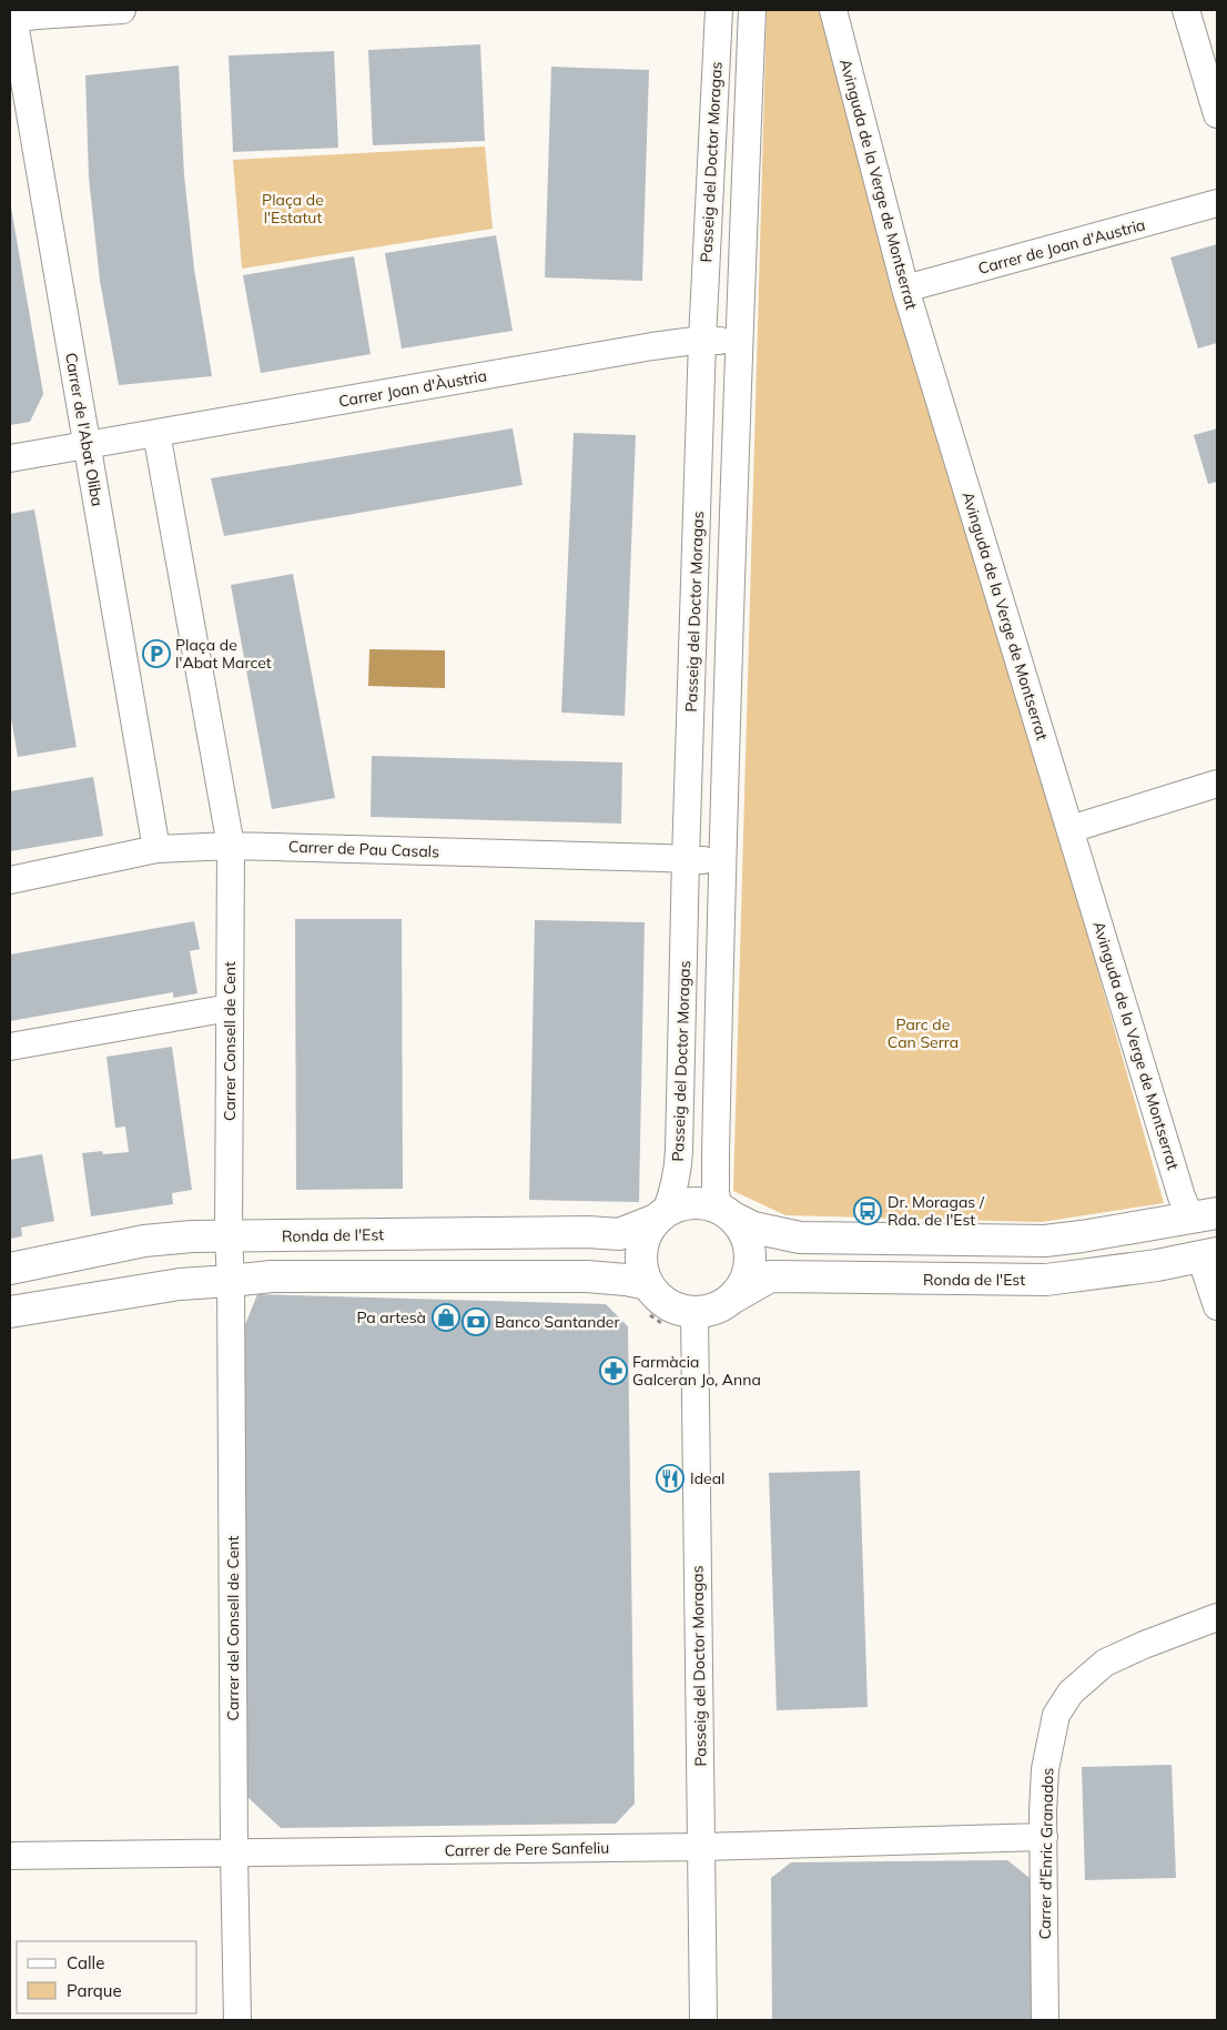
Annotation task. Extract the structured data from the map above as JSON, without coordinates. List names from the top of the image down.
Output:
{
  "streets": {
    "street": [
      "Passeig del Doctor Moragas",
      "Avinguda de la Verge de Montserrat",
      "Carrer de Joan d'Austria",
      "Carrer Joan d'Àustria",
      "Carrer de l'Abat Oliba",
      "Carrer de Pau Casals",
      "Carrer Consell de Cent",
      "Ronda de l'Est",
      "Carrer del Consell de Cent",
      "Carrer de Pere Sanfeliu",
      "Carrer d'Enric Granados"
    ]
  },
  "crossings": [
    ["Passeig del Doctor Moragas", "Carrer Joan d'Àustria"],
    ["Passeig del Doctor Moragas", "Carrer de Pau Casals"],
    ["Passeig del Doctor Moragas", "Ronda de l'Est"],
    ["Passeig del Doctor Moragas", "Carrer de Pere Sanfeliu"],
    ["Avinguda de la Verge de Montserrat", "Carrer de Joan d'Austria"],
    ["Carrer Joan d'Àustria", "Carrer de l'Abat Oliba"],
    ["Carrer de l'Abat Oliba", "Carrer de Pau Casals"],
    ["Carrer de Pau Casals", "Carrer Consell de Cent"],
    ["Carrer Consell de Cent", "Ronda de l'Est"],
    ["Carrer Consell de Cent", "Carrer del Consell de Cent"],
    ["Ronda de l'Est", "Carrer del Consell de Cent"],
    ["Carrer del Consell de Cent", "Carrer de Pere Sanfeliu"],
    ["Carrer de Pere Sanfeliu", "Carrer d'Enric Granados"]
  ],
  "parks": ["Plaça de l'Estatut", "Parc de Can Serra"],
  "places": {
    "parking": ["Plaça de l'Abat Marcet"],
    "bus stop": ["Dr. Moragas / Rda. de l'Est"],
    "shop": ["Pa artesà"],
    "bank": ["Banco Santander"],
    "pharmacy": ["Farmàcia Galceran Jo, Anna"],
    "restaurant": ["Ideal"]
  },
  "legend": ["Calle", "Parque"]
}
